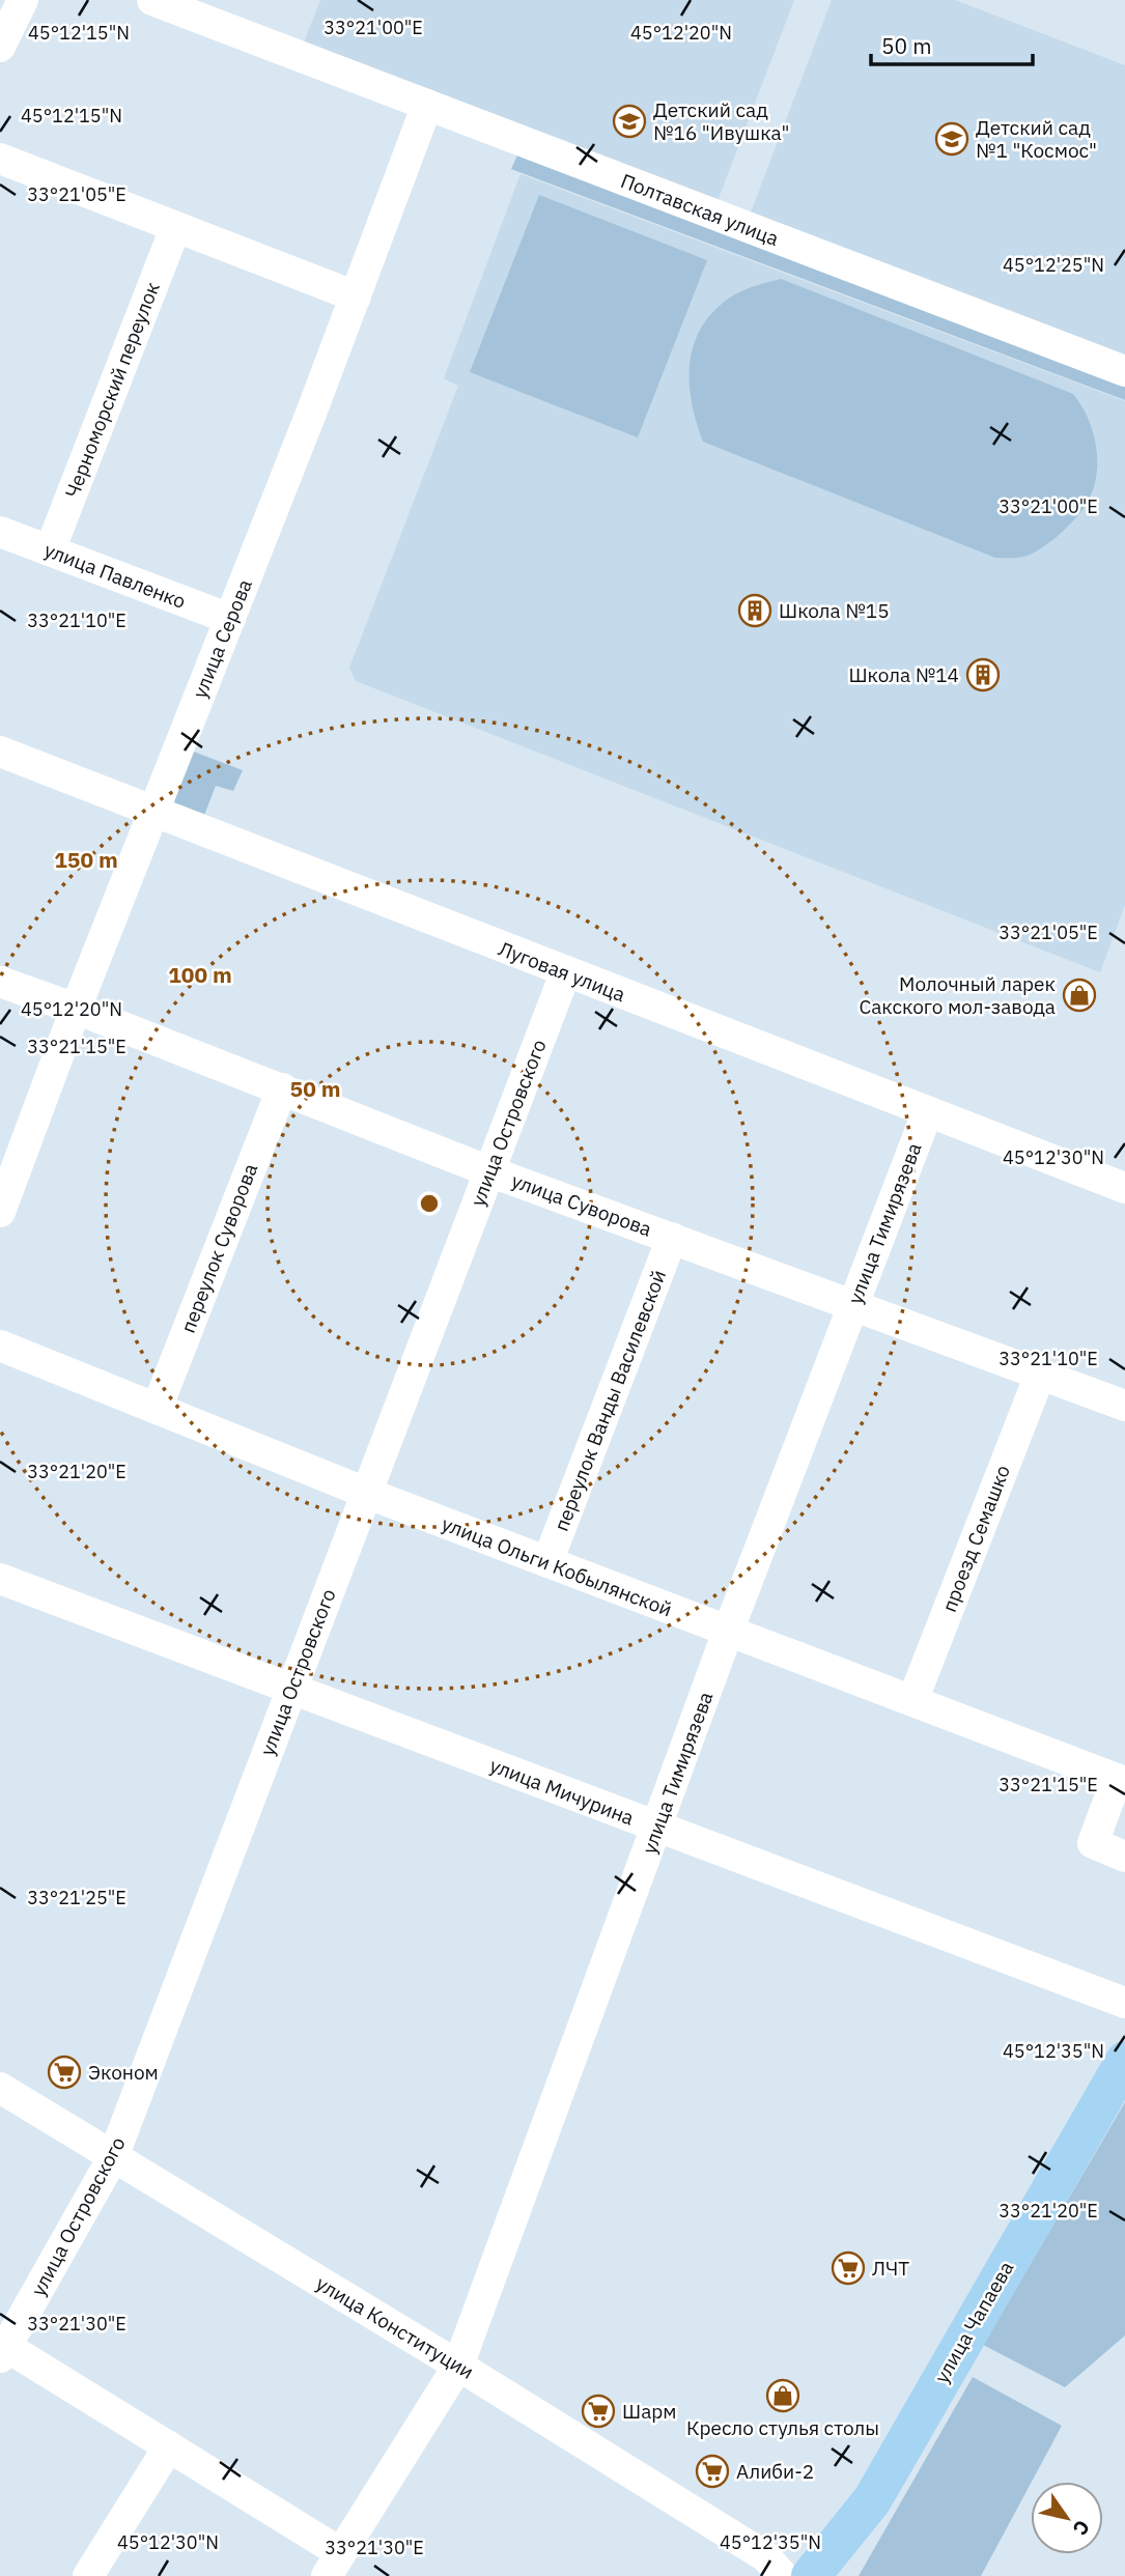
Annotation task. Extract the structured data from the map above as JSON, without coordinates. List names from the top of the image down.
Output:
{
  "streets": {
    "main road": ["улица Чапаева"],
    "street": [
      "Полтавская улица",
      "Черноморский переулок",
      "улица Павленко",
      "улица Серова",
      "Луговая улица",
      "улица Островского",
      "улица Суворова",
      "улица Тимирязева",
      "переулок Суворова",
      "переулок Ванды Василевской",
      "проезд Семашко",
      "улица Ольги Кобылянской",
      "улица Мичурина",
      "улица Конституции"
    ]
  },
  "crossings": [
    ["Полтавская улица", "улица Серова"],
    ["Черноморский переулок", "улица Павленко"],
    ["улица Павленко", "улица Серова"],
    ["улица Серова", "Луговая улица"],
    ["улица Серова", "улица Суворова"],
    ["Луговая улица", "улица Островского"],
    ["Луговая улица", "улица Тимирязева"],
    ["улица Островского", "улица Суворова"],
    ["улица Островского", "улица Ольги Кобылянской"],
    ["улица Островского", "улица Мичурина"],
    ["улица Островского", "улица Конституции"],
    ["улица Суворова", "улица Тимирязева"],
    ["улица Суворова", "переулок Суворова"],
    ["улица Суворова", "переулок Ванды Василевской"],
    ["улица Суворова", "проезд Семашко"],
    ["улица Тимирязева", "улица Ольги Кобылянской"],
    ["улица Тимирязева", "улица Мичурина"],
    ["улица Тимирязева", "улица Конституции"],
    ["переулок Суворова", "улица Ольги Кобылянской"],
    ["переулок Ванды Василевской", "улица Ольги Кобылянской"],
    ["проезд Семашко", "улица Ольги Кобылянской"]
  ],
  "places": {
    "school or university": ["Детский сад №16 \"Ивушка\"", "Детский сад №1 \"Космос\""],
    "building": ["Школа №15", "Школа №14"],
    "shop": ["Молочный ларек Сакского мол-завода", "Кресло стулья столы"],
    "supermarket": [
      "Эконом",
      "ЛЧТ",
      "Шарм",
      "Алиби-2"
    ]
  },
  "scale_bar": "50 m",
  "north": "bottom right",
  "coordinates": [
    "33°21'00\"E",
    "45°12'15\"N",
    "45°12'20\"N",
    "33°21'05\"E",
    "45°12'25\"N",
    "33°21'10\"E",
    "33°21'15\"E",
    "45°12'30\"N",
    "33°21'20\"E",
    "33°21'25\"E",
    "45°12'35\"N",
    "33°21'30\"E"
  ],
  "rings": ["150 m", "100 m", "50 m"]
}
